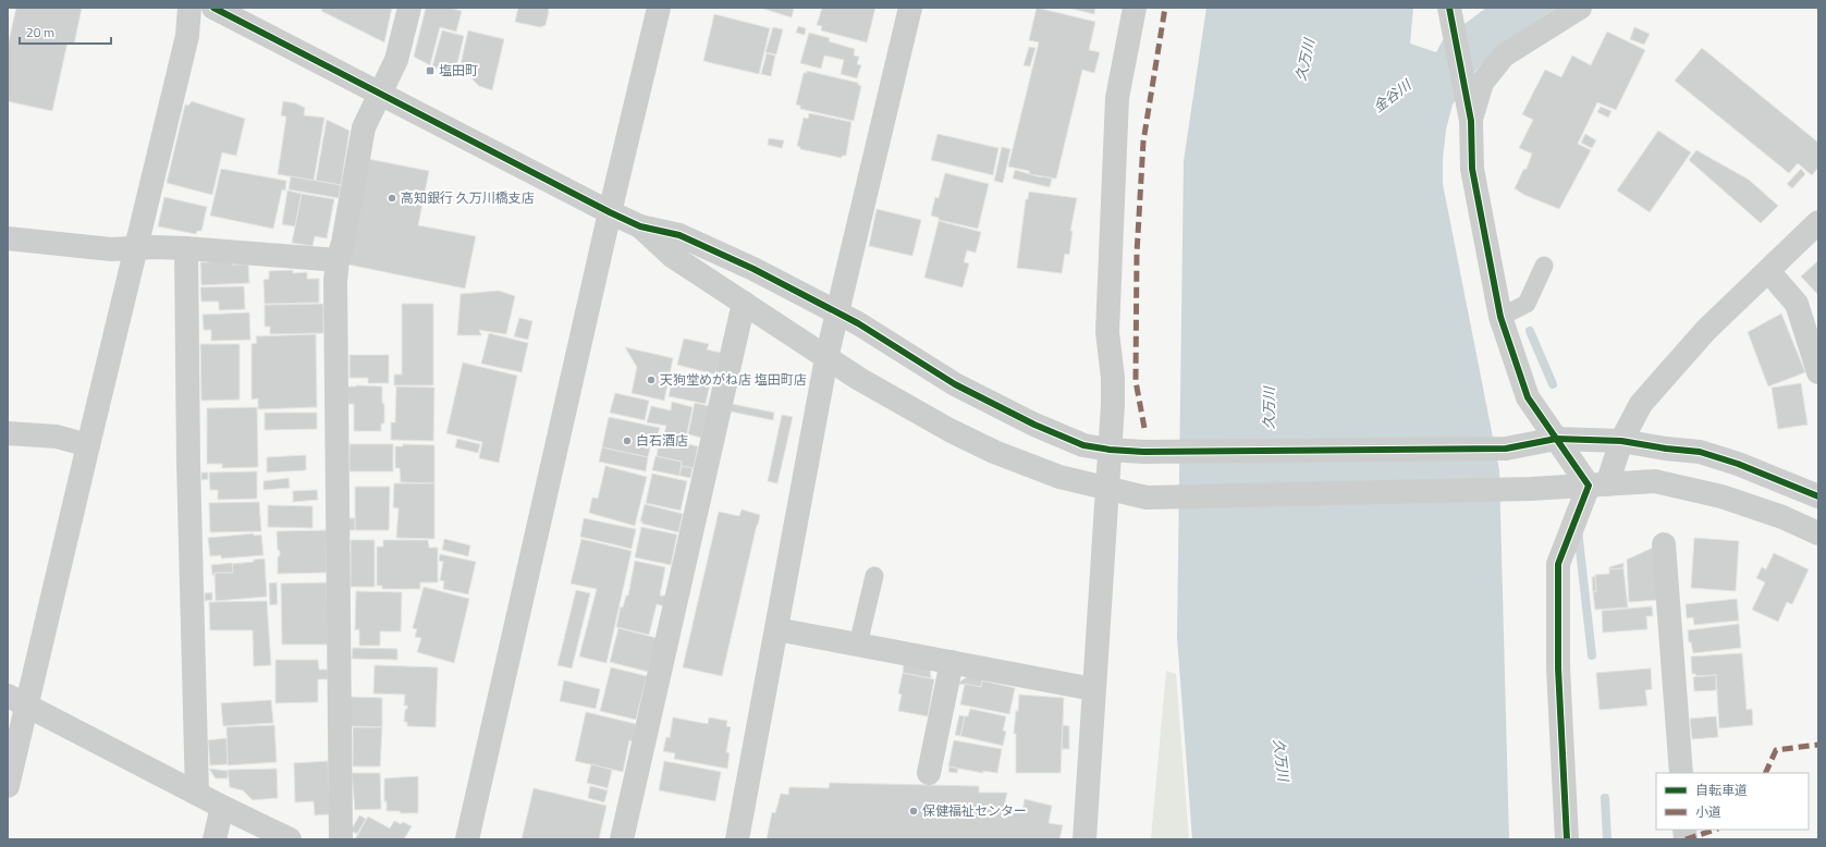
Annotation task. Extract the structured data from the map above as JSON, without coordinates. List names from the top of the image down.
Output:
{
  "water": ["久万川", "金谷川"],
  "places": {
    "transit": ["塩田町"],
    "other": [
      "高知銀行 久万川橋支店",
      "天狗堂めがね店 塩田町店",
      "白石酒店",
      "保健福祉センター"
    ]
  },
  "legend": ["自転車道", "小道"],
  "scale_bar": "20 m"
}
